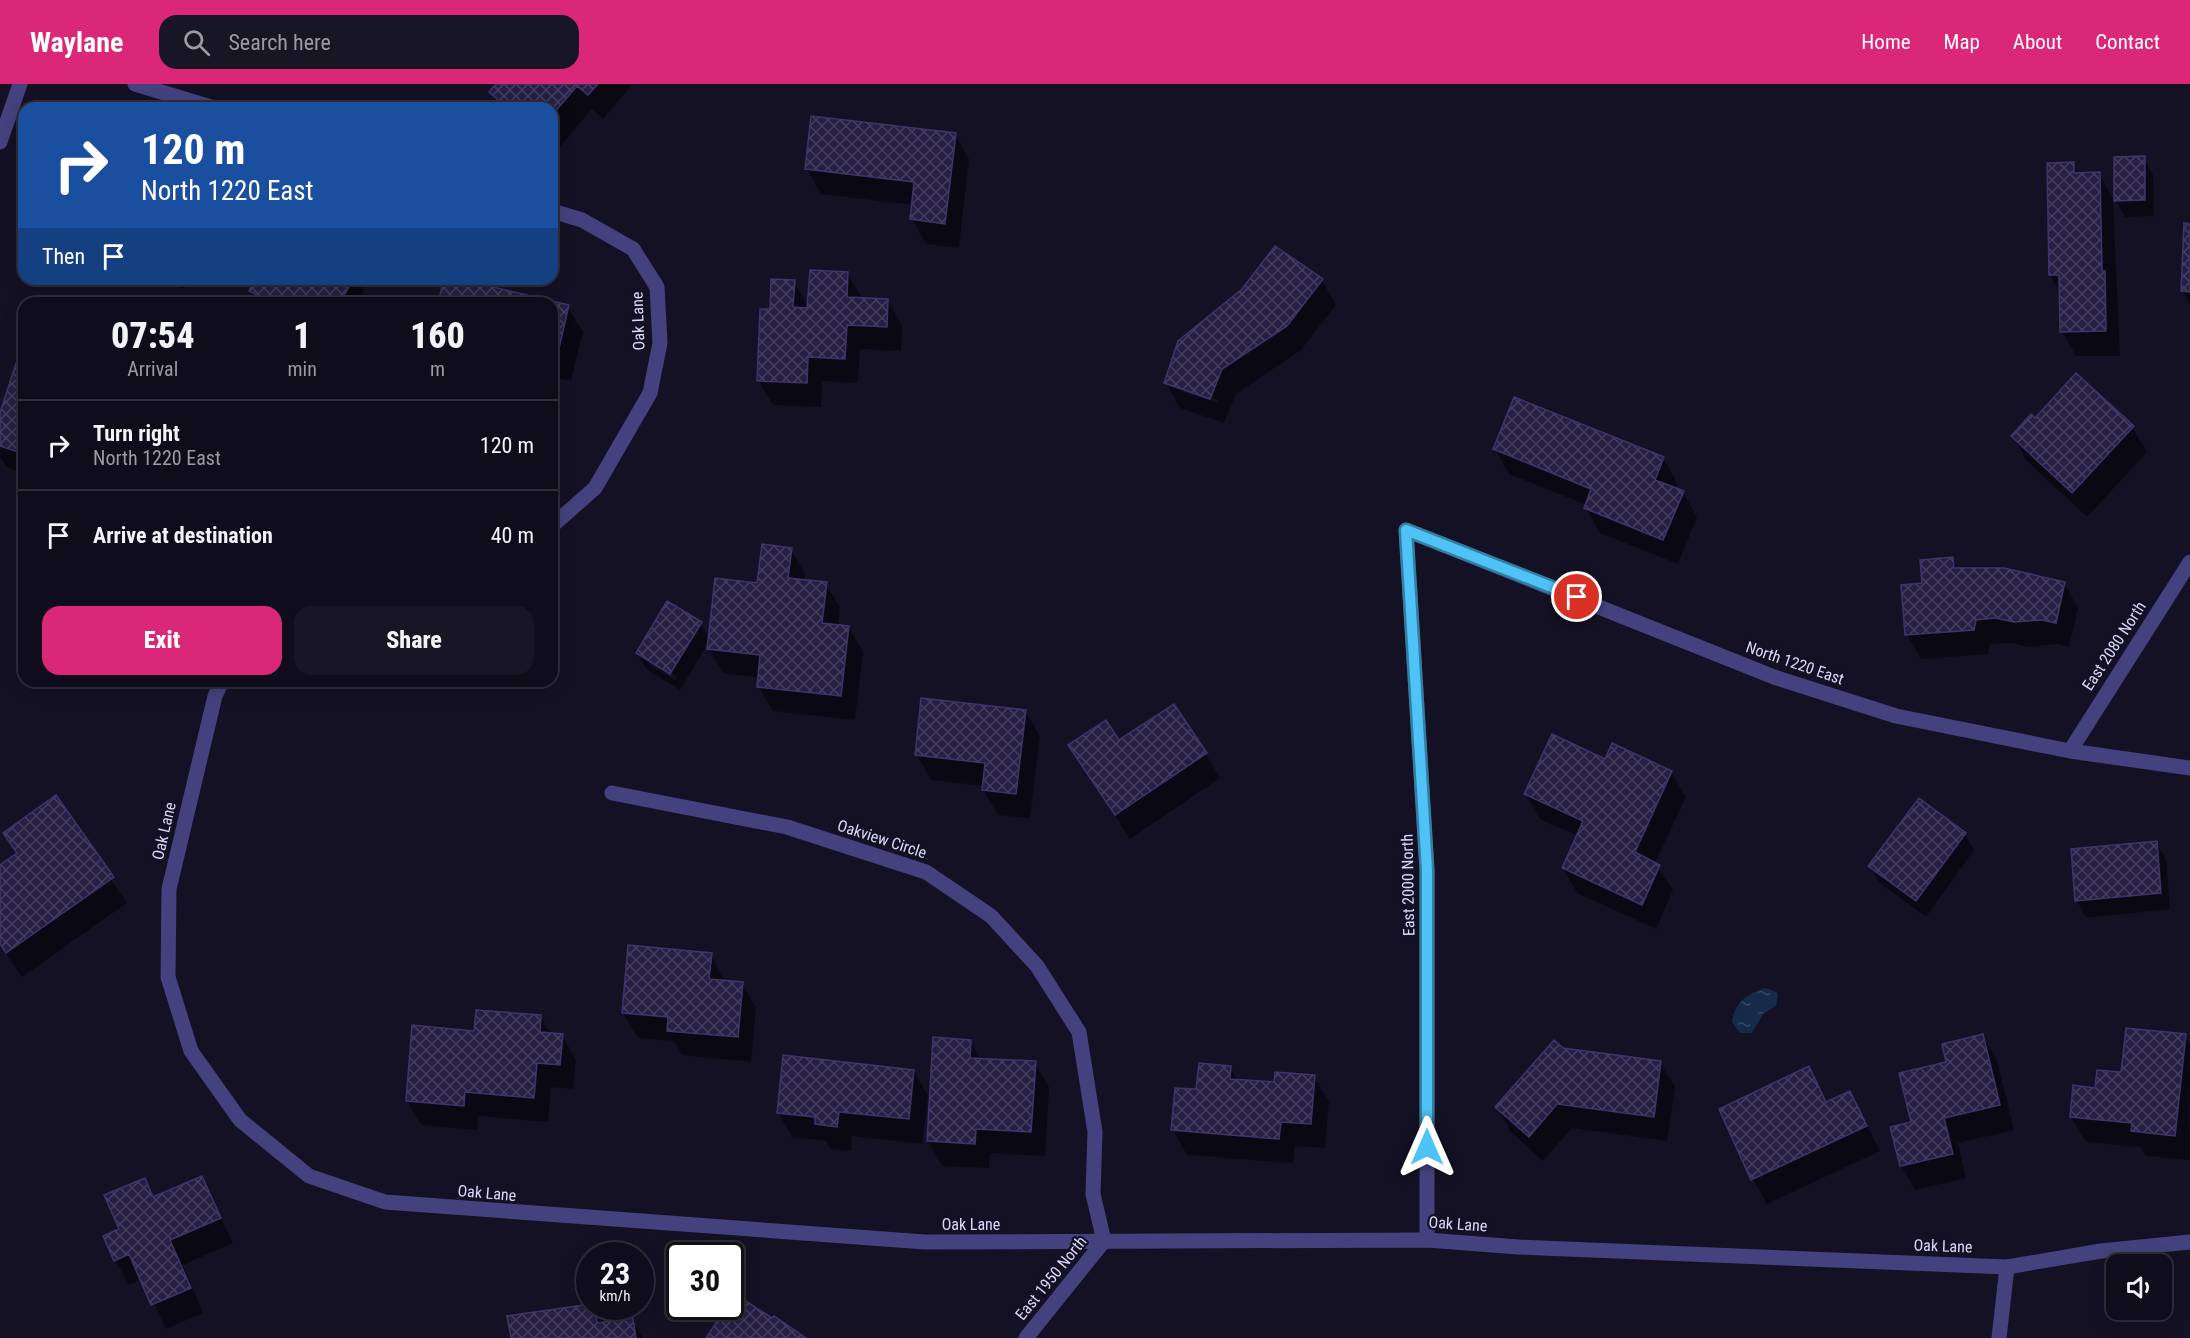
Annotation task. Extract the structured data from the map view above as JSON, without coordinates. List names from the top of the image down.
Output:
{
  "streets": {
    "street": [
      "Oak Lane",
      "East 2080 North",
      "North 1220 East",
      "Oakview Circle",
      "East 2000 North",
      "East 1950 North"
    ]
  },
  "crossings": [
    ["Oak Lane", "Oakview Circle"],
    ["Oak Lane", "East 2000 North"],
    ["Oak Lane", "East 1950 North"],
    ["East 2080 North", "North 1220 East"],
    ["North 1220 East", "East 2000 North"],
    ["Oakview Circle", "East 1950 North"]
  ],
  "page": {
    "header": "Waylane",
    "search": "Search here",
    "nav": [
      "Home",
      "Map",
      "About",
      "Contact"
    ],
    "turn": ["120 m", "North 1220 East"],
    "then": "Then",
    "eta": [
      "07:54",
      "Arrival",
      "1",
      "min",
      "160",
      "m"
    ],
    "list": [
      {
        "name": "Turn right",
        "note": "North 1220 East",
        "value": "120 m"
      },
      {
        "name": "Arrive at destination",
        "value": "40 m"
      }
    ],
    "buttons": ["Exit", "Share"],
    "speed": "23 km/h",
    "limit": "30"
  }
}
